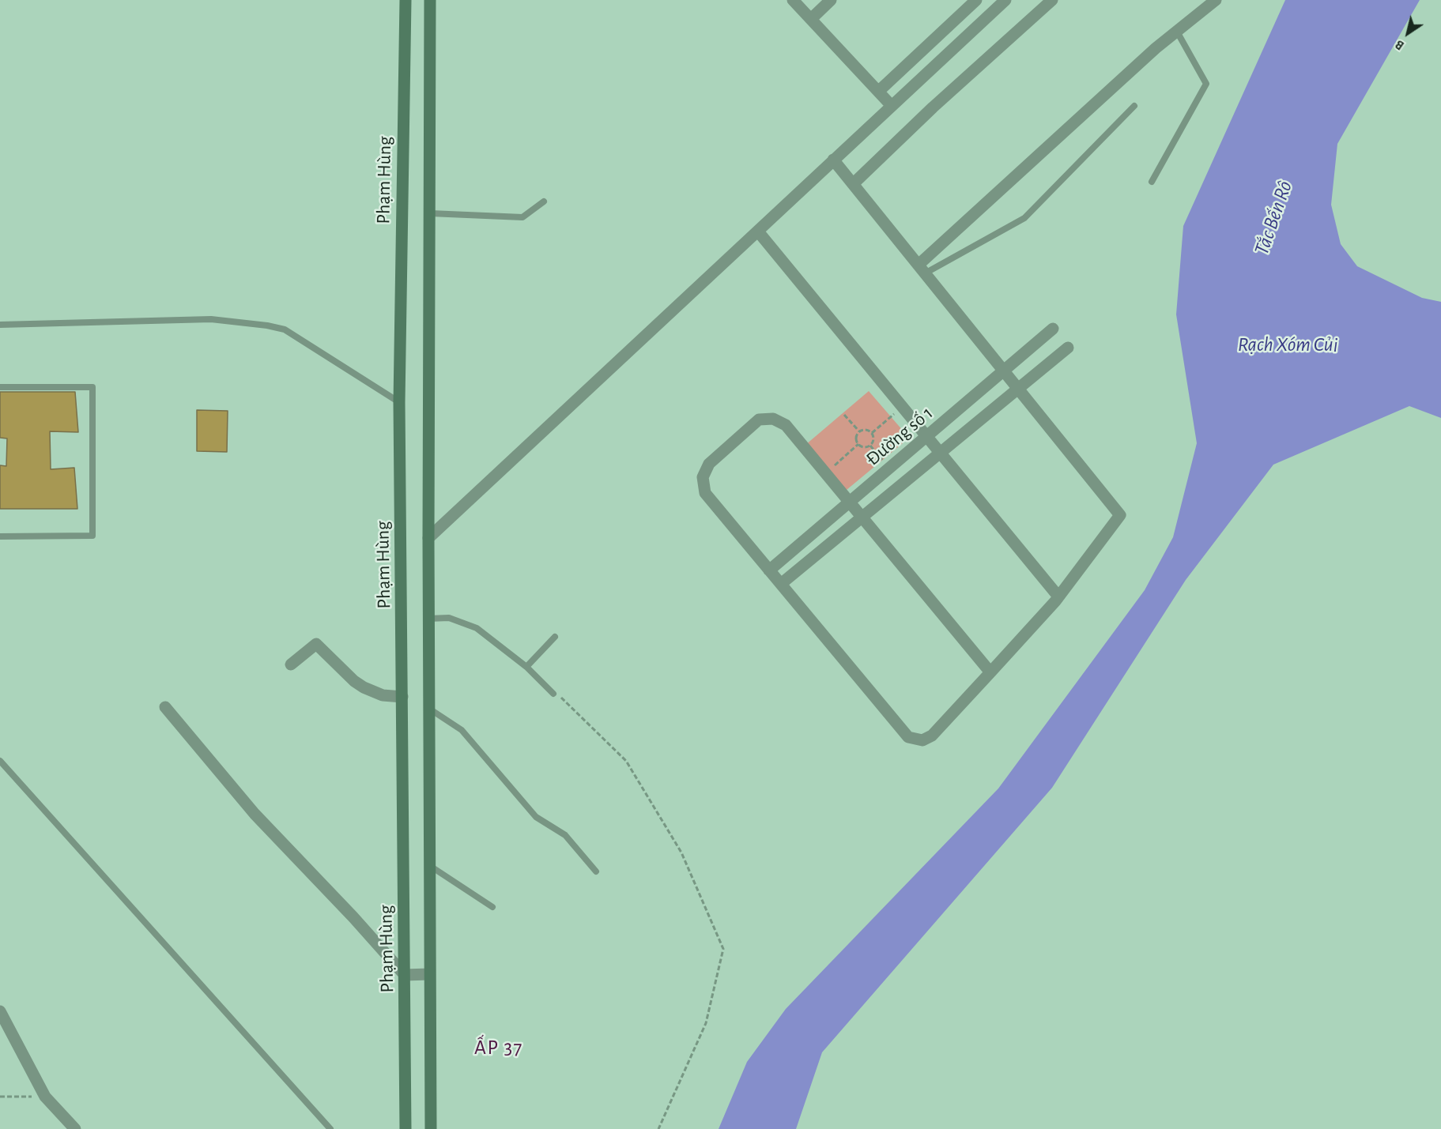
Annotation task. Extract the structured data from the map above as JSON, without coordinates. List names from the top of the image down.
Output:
{
  "streets": {
    "main road": ["Phạm Hùng"],
    "street": ["Đường số 1"]
  },
  "districts": ["ẤP 37"],
  "water": ["Tắc Bến Rô", "Rạch Xóm Củi"],
  "north": "bottom left"
}
